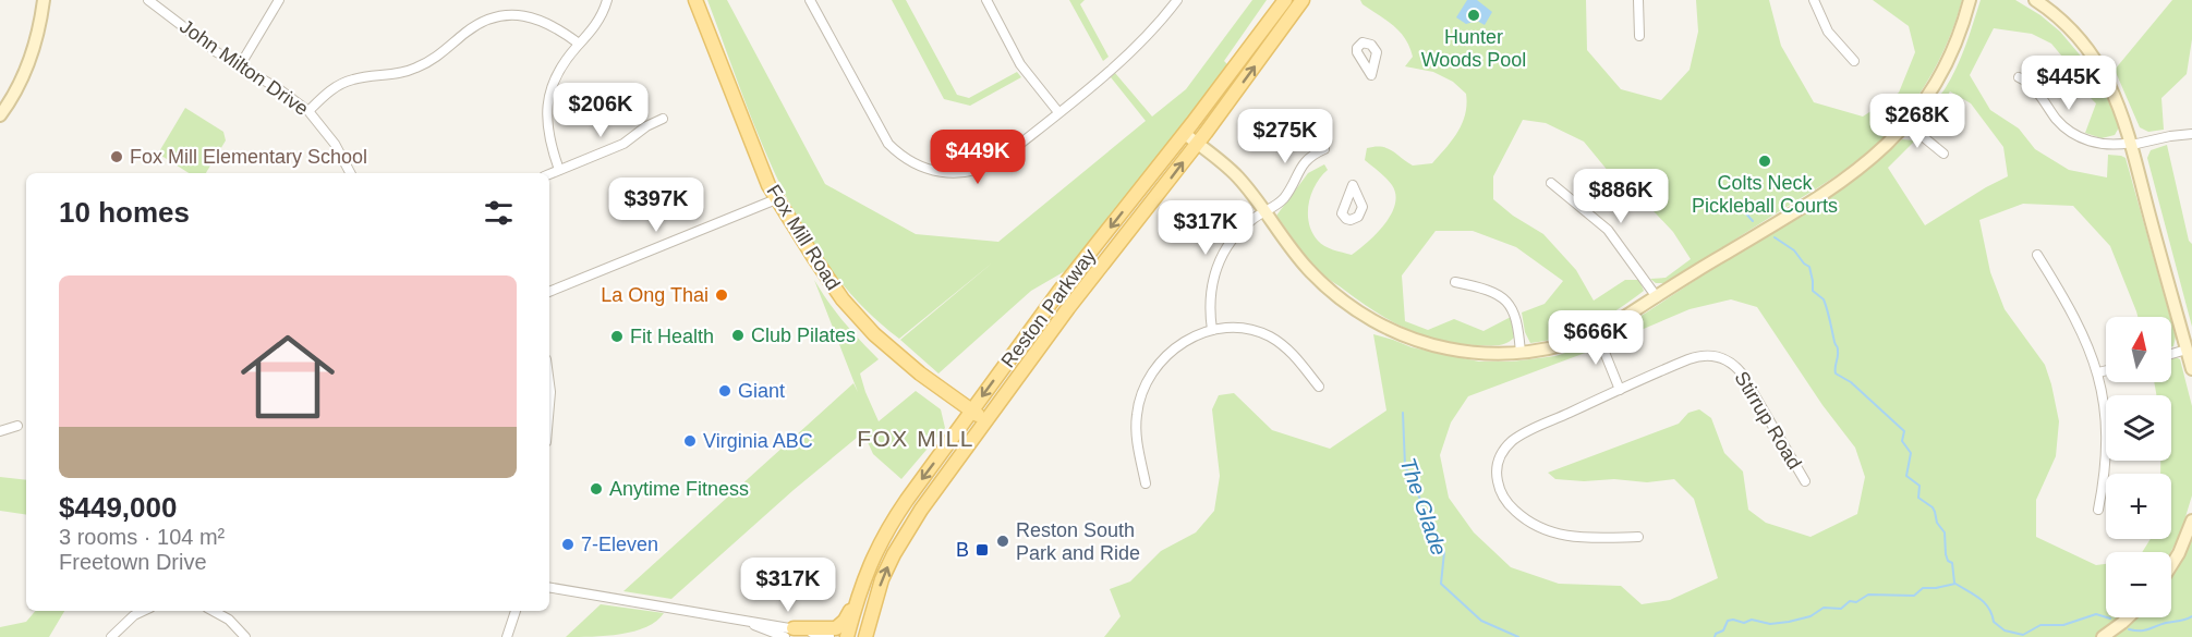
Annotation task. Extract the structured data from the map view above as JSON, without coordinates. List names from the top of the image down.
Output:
{
  "streets": {
    "main road": ["Fox Mill Road", "Reston Parkway"],
    "street": ["John Milton Drive", "Stirrup Road"]
  },
  "crossings": [
    ["Fox Mill Road", "Reston Parkway"]
  ],
  "districts": ["FOX MILL"],
  "water": ["The Glade"],
  "places": {
    "other": [
      "Hunter Woods Pool",
      "Fox Mill Elementary School",
      "Colts Neck Pickleball Courts",
      "La Ong Thai",
      "Club Pilates",
      "Fit Health",
      "Giant",
      "Virginia ABC",
      "Anytime Fitness",
      "Reston South Park and Ride",
      "7-Eleven"
    ],
    "transit": ["B"]
  },
  "north": "top",
  "page": {
    "price": [
      "$445K",
      "$206K",
      "$268K",
      "$275K",
      "$449K",
      "$886K",
      "$397K",
      "$317K",
      "$666K",
      "$317K"
    ],
    "heading": "10 homes",
    "list": [
      {
        "name": "$449,000",
        "note": "3 rooms · 104 m² · Freetown Drive"
      }
    ],
    "map_buttons": ["+", "−"]
  }
}
